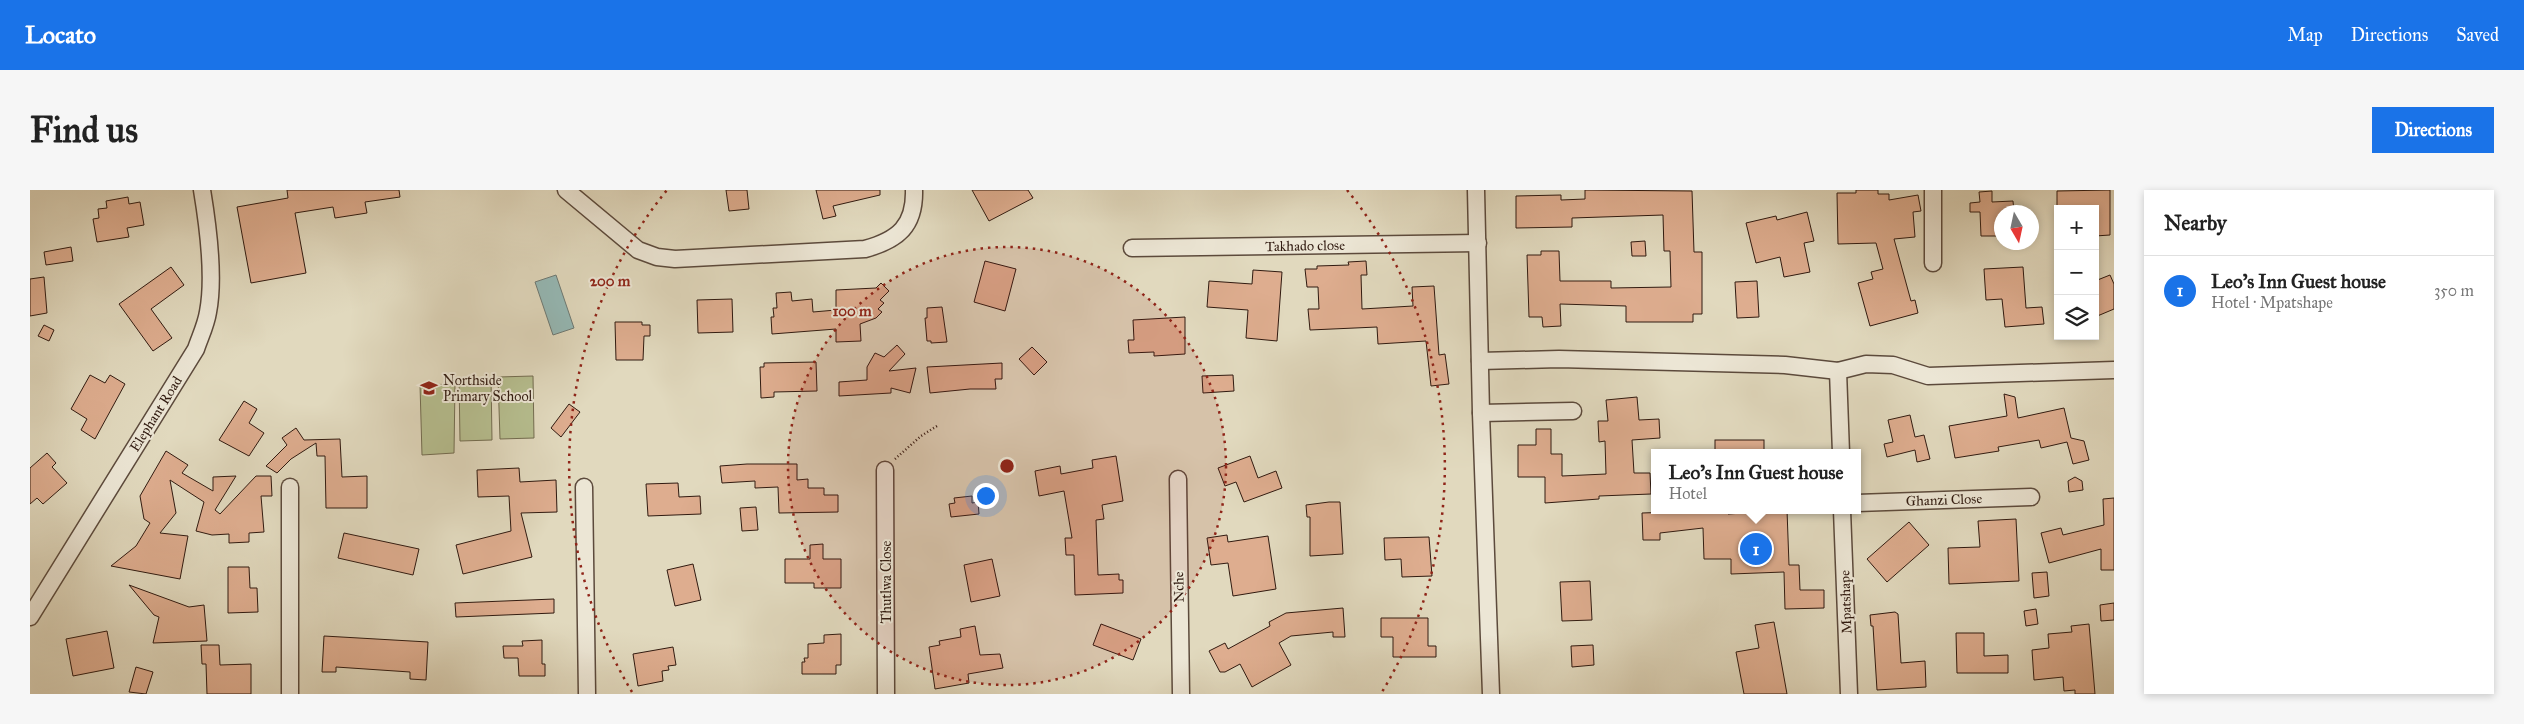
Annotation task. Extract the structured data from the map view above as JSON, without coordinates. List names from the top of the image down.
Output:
{
  "streets": {
    "street": [
      "Takhado close",
      "Elephant Road",
      "Ghanzi Close",
      "Thutlwa Close",
      "Nche",
      "Mpatshape"
    ]
  },
  "places": {
    "school or university": ["Northside Primary School"]
  },
  "north": "bottom",
  "page": {
    "header": "Locato",
    "nav": ["Map", "Directions", "Saved"],
    "buttons": "Directions",
    "title": "Find us",
    "heading": "Nearby",
    "map_buttons": ["+", "−"],
    "list": [
      {
        "mark": "1",
        "name": "Leo's Inn Guest house",
        "note": "Hotel · Mpatshape",
        "value": "350 m"
      }
    ],
    "popup": ["Leo's Inn Guest house", "Hotel"],
    "pins": "1"
  },
  "rings": ["200 m", "100 m"]
}
